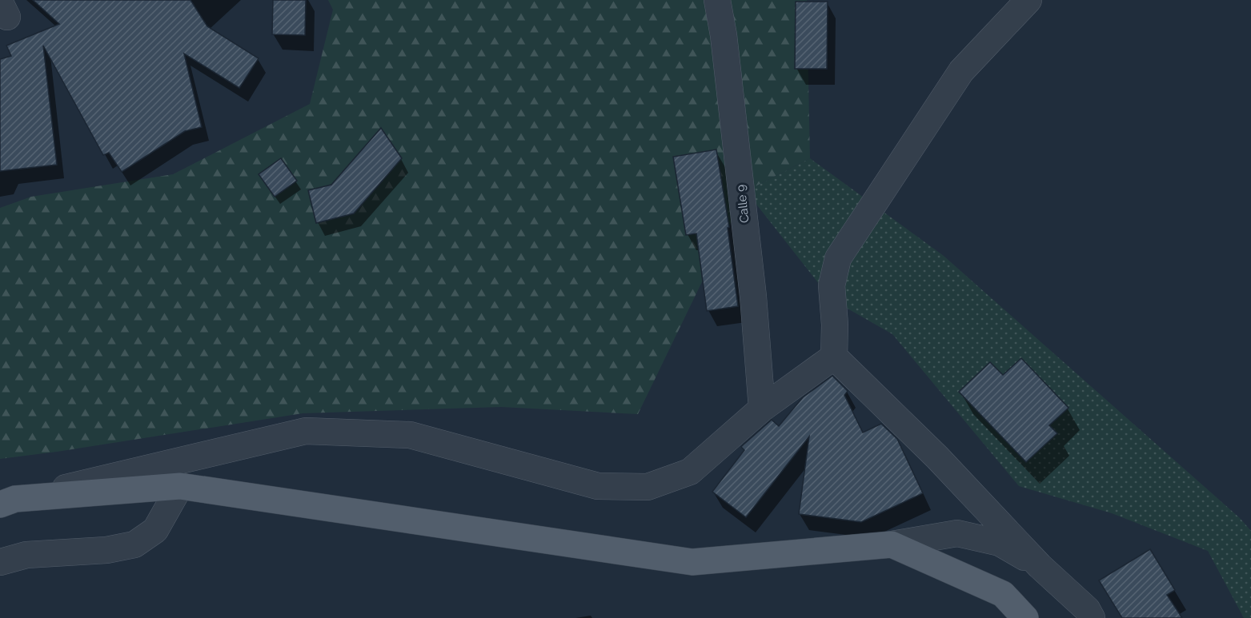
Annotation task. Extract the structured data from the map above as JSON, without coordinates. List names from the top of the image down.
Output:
{
  "streets": {
    "street": ["Calle 9"]
  }
}
